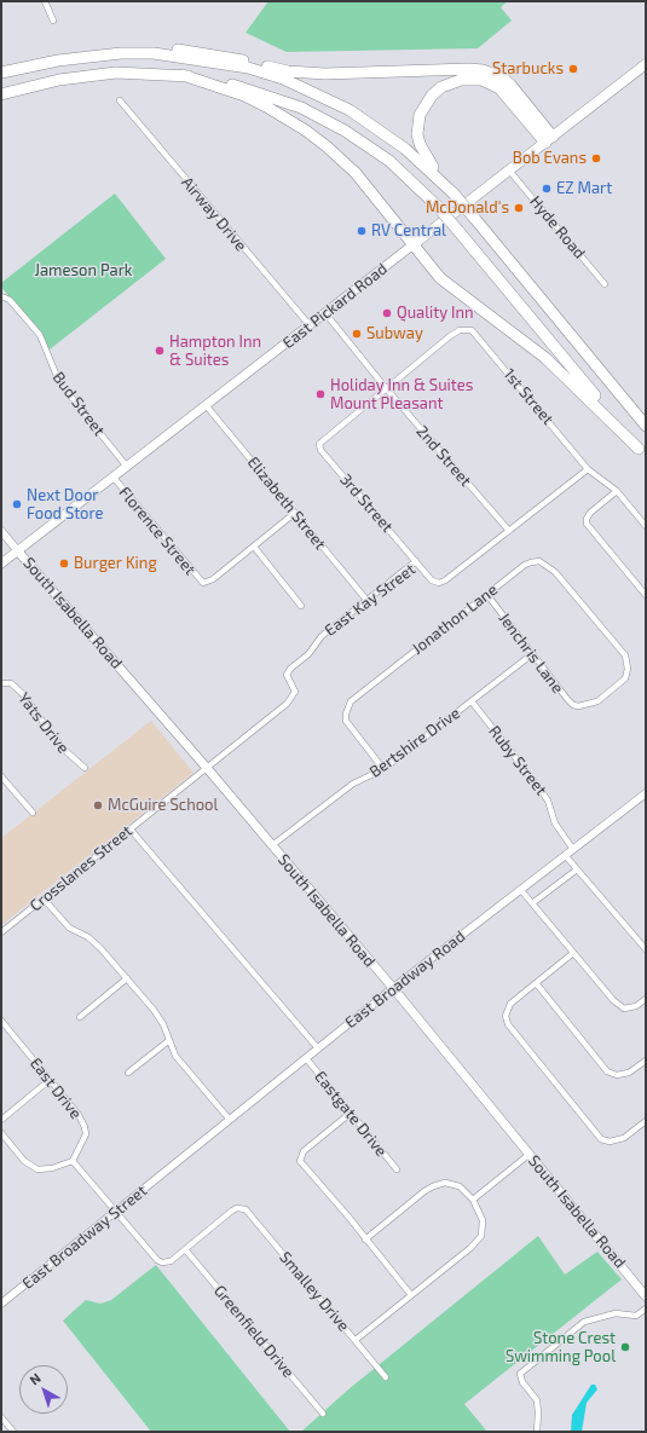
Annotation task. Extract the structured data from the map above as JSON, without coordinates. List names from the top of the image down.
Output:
{
  "streets": {
    "highway": ["East Pickard Road"],
    "main road": ["South Isabella Road"],
    "street": [
      "Airway Drive",
      "Hyde Road",
      "1st Street",
      "Bud Street",
      "2nd Street",
      "Elizabeth Street",
      "3rd Street",
      "Florence Street",
      "East Kay Street",
      "Jonathon Lane",
      "Jenchris Lane",
      "Yats Drive",
      "Bertshire Drive",
      "Ruby Street",
      "Crosslanes Street",
      "East Broadway Road",
      "East Drive",
      "Eastgate Drive",
      "East Broadway Street",
      "Smalley Drive",
      "Greenfield Drive"
    ]
  },
  "crossings": [
    ["Airway Drive", "East Pickard Road"],
    ["Hyde Road", "East Pickard Road"],
    ["East Pickard Road", "Bud Street"],
    ["East Pickard Road", "2nd Street"],
    ["East Pickard Road", "Elizabeth Street"],
    ["East Pickard Road", "Florence Street"],
    ["East Pickard Road", "South Isabella Road"],
    ["1st Street", "2nd Street"],
    ["1st Street", "3rd Street"],
    ["1st Street", "East Kay Street"],
    ["2nd Street", "3rd Street"],
    ["2nd Street", "East Kay Street"],
    ["Elizabeth Street", "East Kay Street"],
    ["3rd Street", "East Kay Street"],
    ["East Kay Street", "South Isabella Road"],
    ["East Kay Street", "Crosslanes Street"],
    ["South Isabella Road", "Bertshire Drive"],
    ["South Isabella Road", "Crosslanes Street"],
    ["South Isabella Road", "East Broadway Road"],
    ["Jonathon Lane", "Jenchris Lane"],
    ["Jonathon Lane", "Bertshire Drive"],
    ["Jenchris Lane", "Bertshire Drive"],
    ["Bertshire Drive", "Ruby Street"],
    ["Ruby Street", "East Broadway Road"],
    ["East Broadway Road", "Eastgate Drive"],
    ["East Broadway Road", "East Broadway Street"],
    ["Smalley Drive", "Greenfield Drive"]
  ],
  "parks": ["Jameson Park"],
  "places": [
    "Starbucks",
    "Bob Evans",
    "EZ Mart",
    "McDonald's",
    "RV Central",
    "Quality Inn",
    "Subway",
    "Hampton Inn & Suites",
    "Holiday Inn & Suites Mount Pleasant",
    "Next Door Food Store",
    "Burger King",
    "McGuire School",
    "Stone Crest Swimming Pool"
  ],
  "north": "top left"
}
